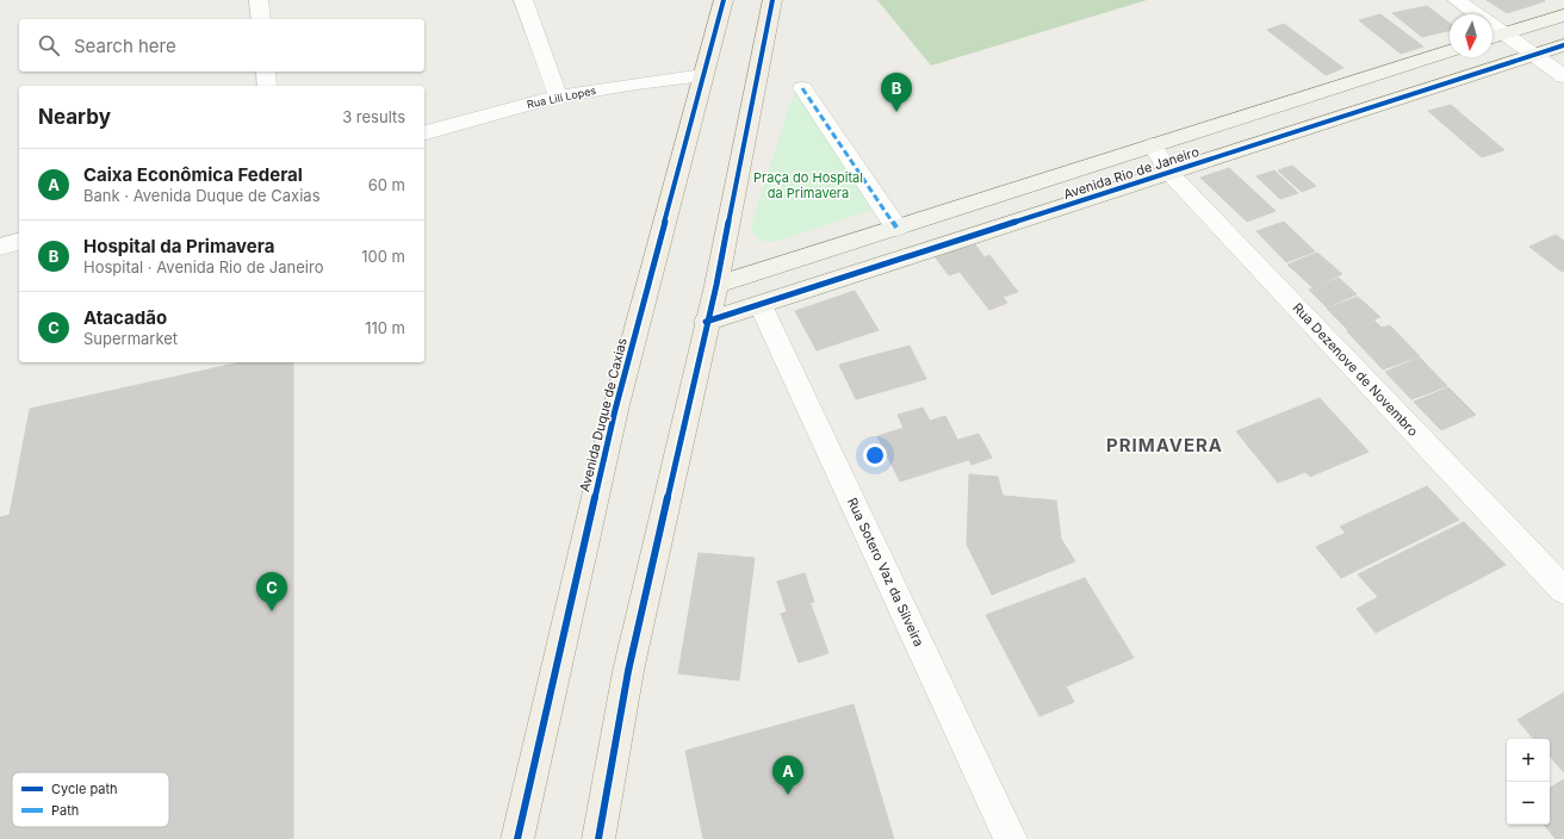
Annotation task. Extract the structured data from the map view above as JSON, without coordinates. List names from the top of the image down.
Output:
{
  "streets": {
    "main road": ["Avenida Duque de Caxias"],
    "street": [
      "Rua Lili Lopes",
      "Avenida Rio de Janeiro",
      "Rua Dezenove de Novembro",
      "Rua Sotero Vaz da Silveira"
    ]
  },
  "crossings": [
    ["Rua Lili Lopes", "Avenida Duque de Caxias"],
    ["Avenida Rio de Janeiro", "Rua Dezenove de Novembro"],
    ["Avenida Rio de Janeiro", "Rua Sotero Vaz da Silveira"]
  ],
  "districts": ["PRIMAVERA"],
  "parks": ["Praça do Hospital da Primavera"],
  "legend": ["Cycle path", "Path"],
  "north": "bottom",
  "page": {
    "search": "Search here",
    "pins": ["B", "C", "A"],
    "heading": ["Nearby", "3 results"],
    "list": [
      {
        "mark": "A",
        "name": "Caixa Econômica Federal",
        "note": "Bank · Avenida Duque de Caxias",
        "value": "60 m"
      },
      {
        "mark": "B",
        "name": "Hospital da Primavera",
        "note": "Hospital · Avenida Rio de Janeiro",
        "value": "100 m"
      },
      {
        "mark": "C",
        "name": "Atacadão",
        "note": "Supermarket",
        "value": "110 m"
      }
    ],
    "map_buttons": ["+", "−"]
  }
}
